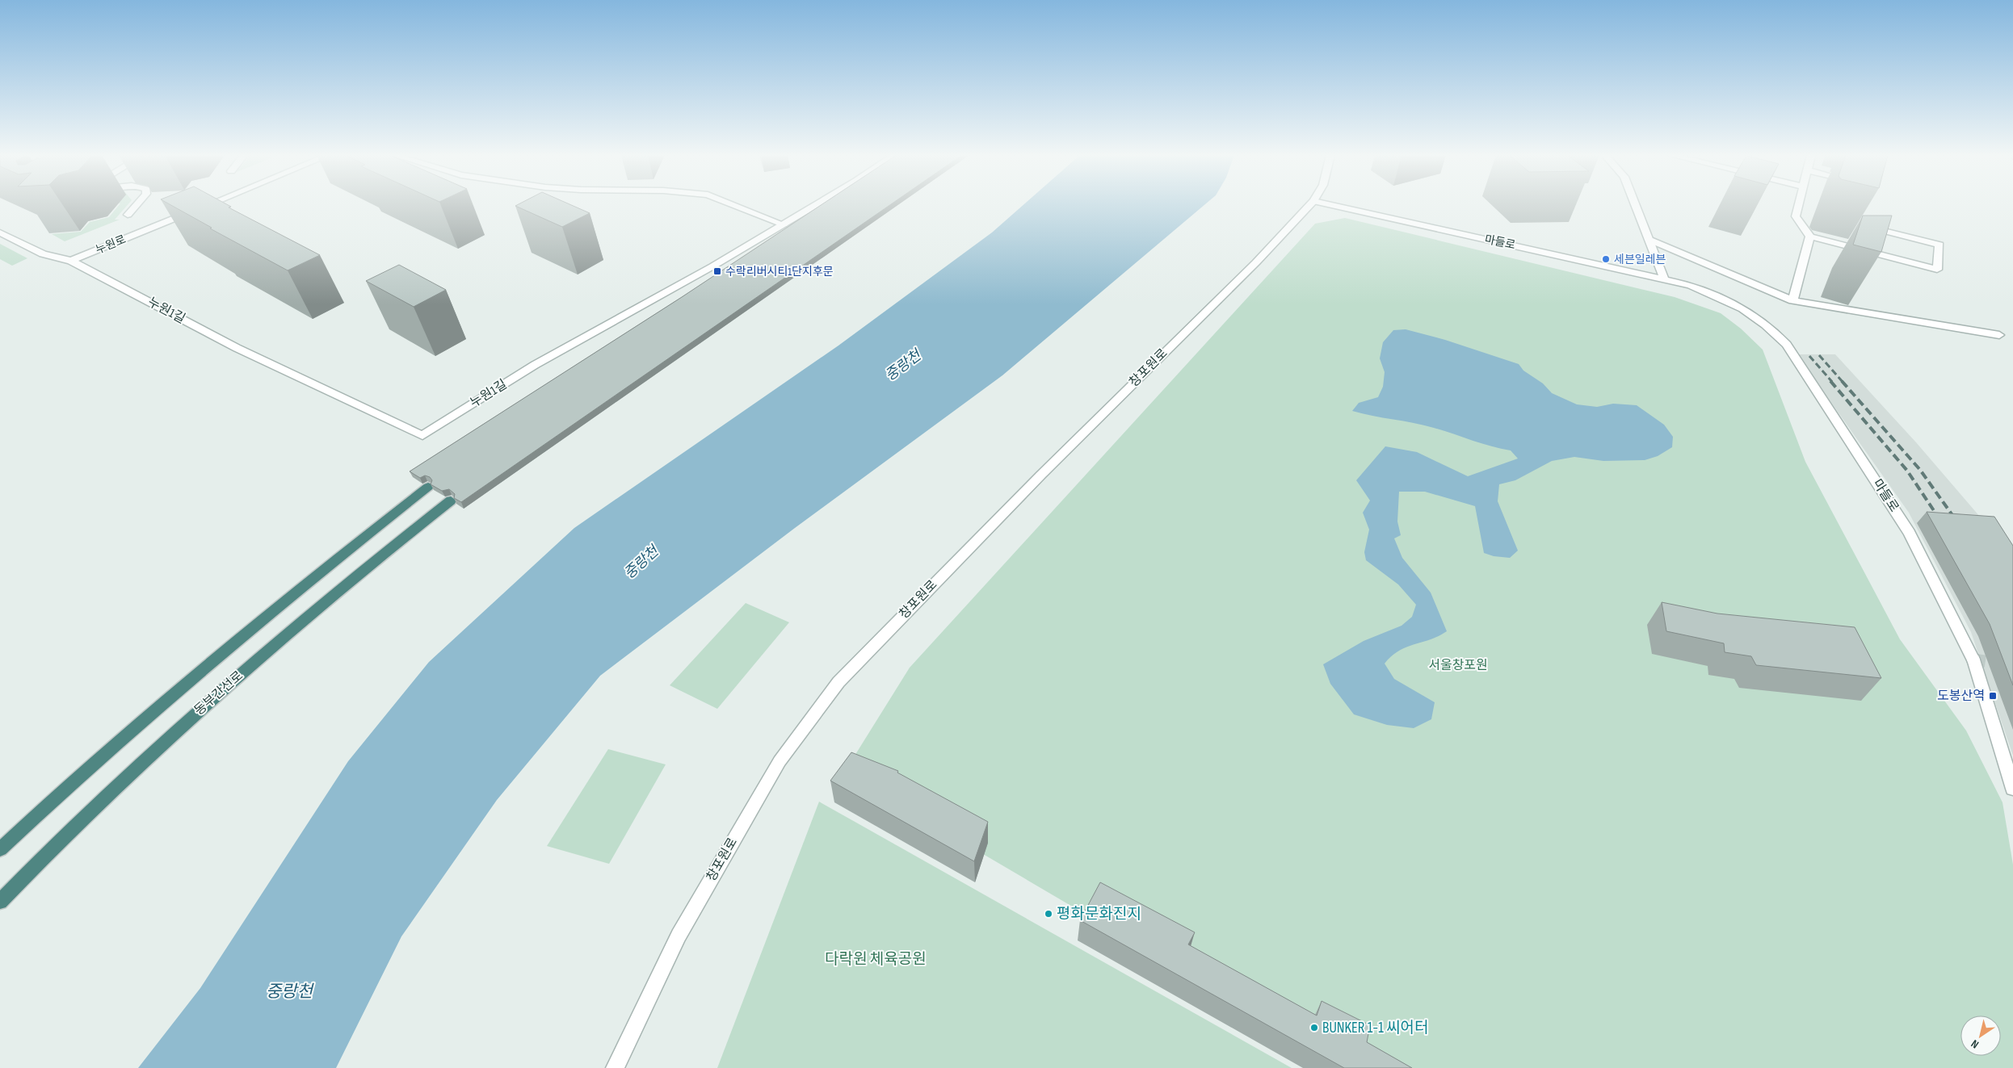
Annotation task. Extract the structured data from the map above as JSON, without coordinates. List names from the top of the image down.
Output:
{
  "streets": {
    "highway": ["동부간선로"],
    "street": [
      "마들로",
      "누원로",
      "누원1길",
      "창포원로"
    ]
  },
  "crossings": [
    ["누원로", "누원1길"]
  ],
  "water": ["중랑천"],
  "parks": ["서울창포원", "다락원 체육공원"],
  "places": {
    "other": ["세븐일레븐", "평화문화진지", "BUNKER 1-1 씨어터"],
    "transit": ["수락리버시티1단지후문", "도봉산역"]
  },
  "north": "bottom left"
}
